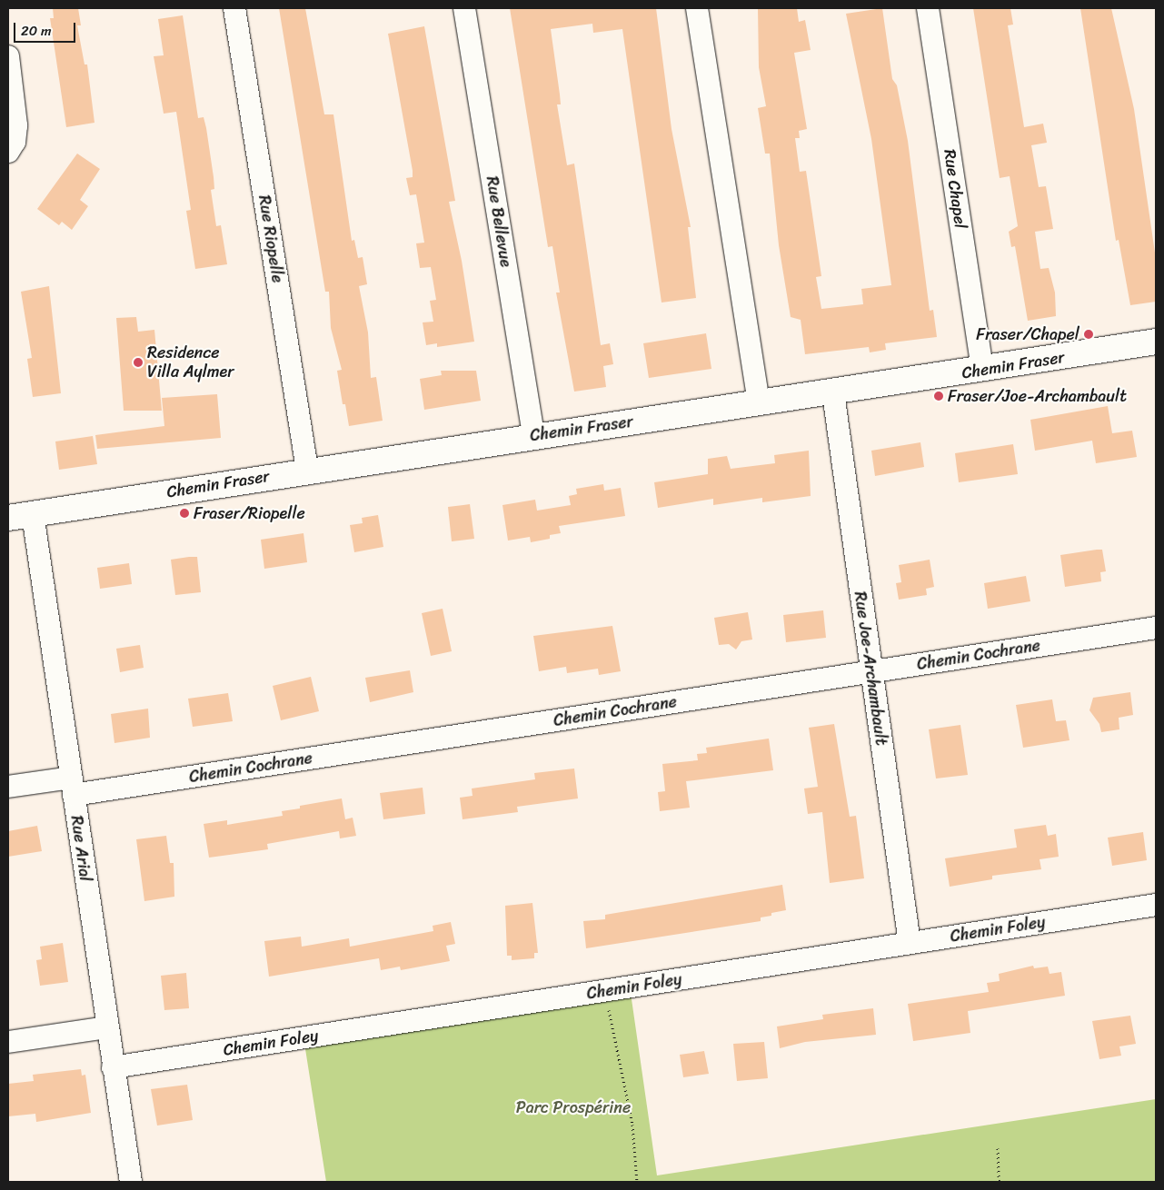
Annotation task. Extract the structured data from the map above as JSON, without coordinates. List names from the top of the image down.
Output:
{
  "streets": {
    "street": [
      "Rue Chapel",
      "Rue Bellevue",
      "Rue Riopelle",
      "Chemin Fraser",
      "Chemin Cochrane",
      "Rue Joe-Archambault",
      "Rue Arial",
      "Chemin Foley"
    ]
  },
  "crossings": [
    ["Rue Chapel", "Chemin Fraser"],
    ["Rue Bellevue", "Chemin Fraser"],
    ["Rue Riopelle", "Chemin Fraser"],
    ["Chemin Fraser", "Rue Joe-Archambault"],
    ["Chemin Fraser", "Rue Arial"],
    ["Chemin Cochrane", "Rue Joe-Archambault"],
    ["Chemin Cochrane", "Rue Arial"],
    ["Rue Joe-Archambault", "Chemin Foley"],
    ["Rue Arial", "Chemin Foley"]
  ],
  "parks": ["Parc Prospérine"],
  "places": [
    "Fraser/Chapel",
    "Residence Villa Aylmer",
    "Fraser/Joe-Archambault",
    "Fraser/Riopelle"
  ],
  "scale_bar": "20 m"
}
